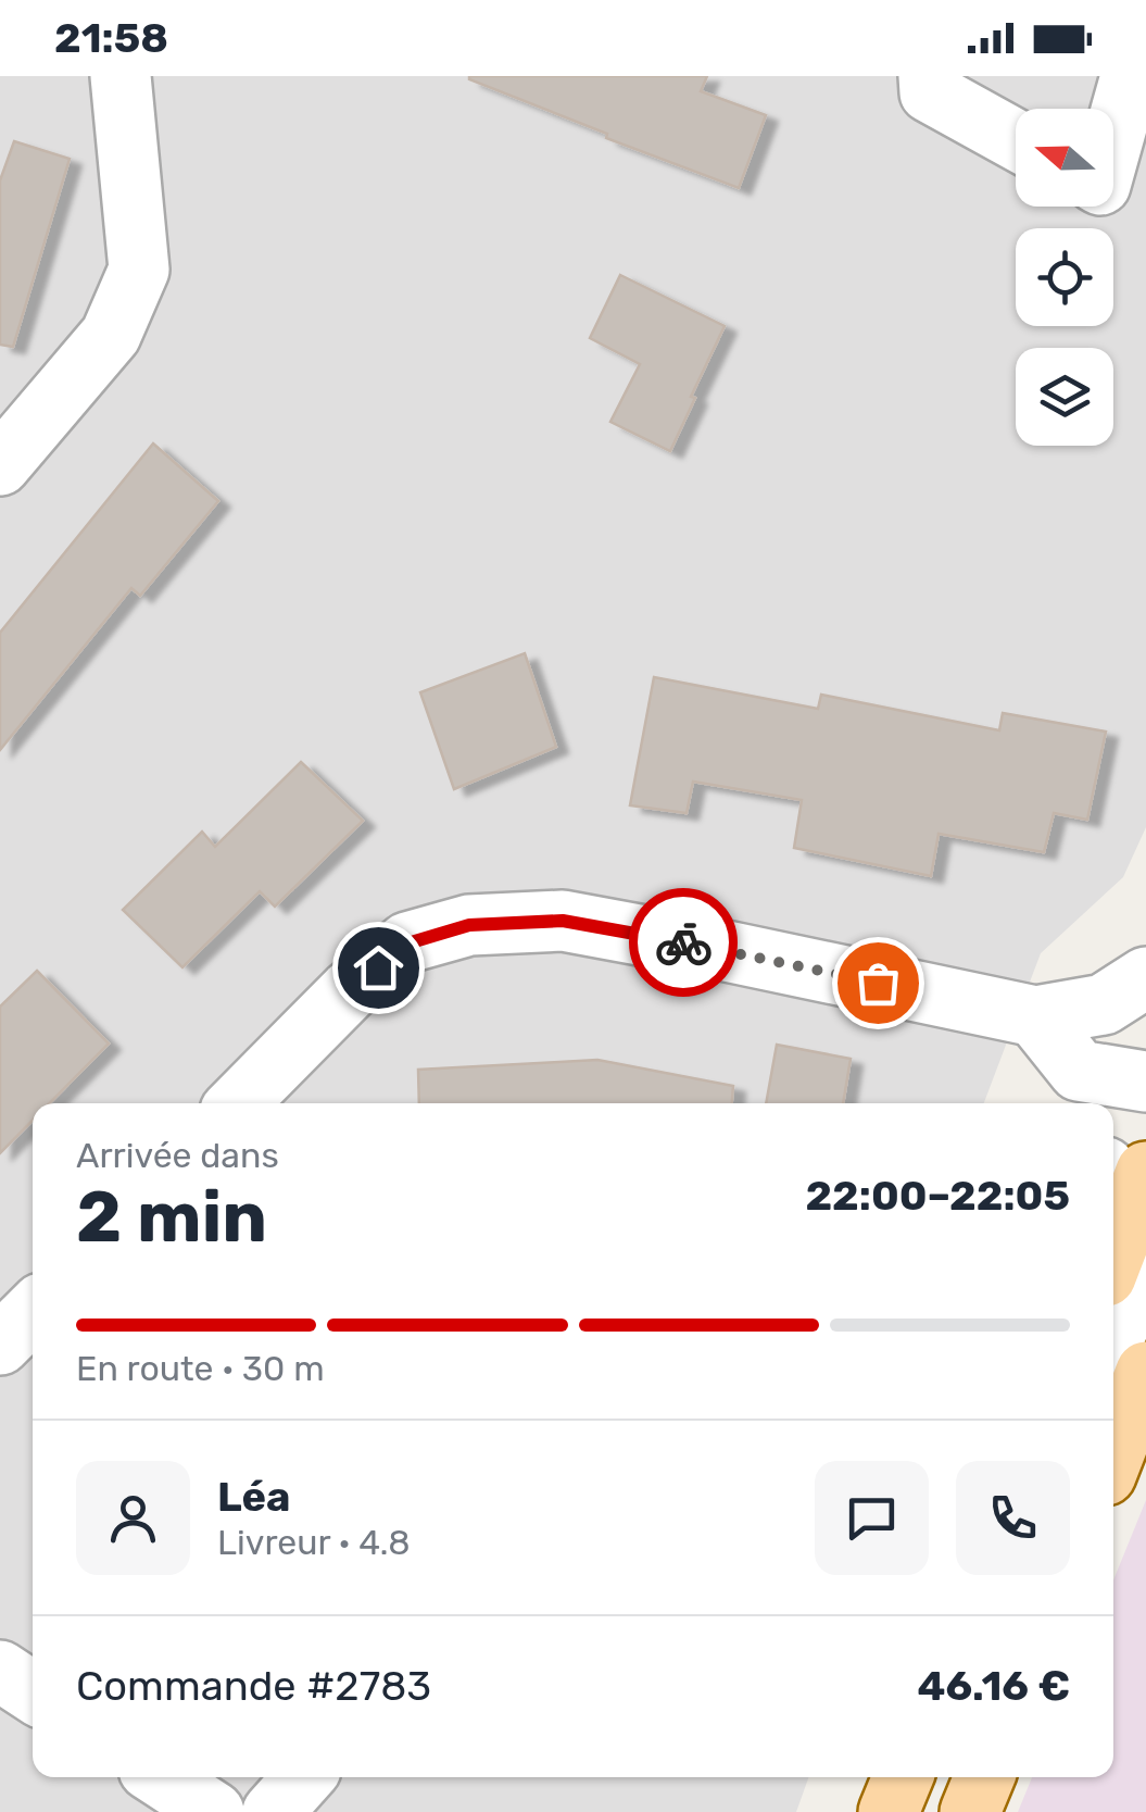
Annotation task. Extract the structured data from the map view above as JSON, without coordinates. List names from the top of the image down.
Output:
{
  "north": "left",
  "page": {
    "status": "21:58",
    "heading": ["2 min", "Arrivée dans", "22:00–22:05"],
    "panel": [
      "Léa",
      "Livreur · 4.8",
      "Commande #2783",
      "46.16 €"
    ],
    "bar": "En route · 30 m"
  }
}
